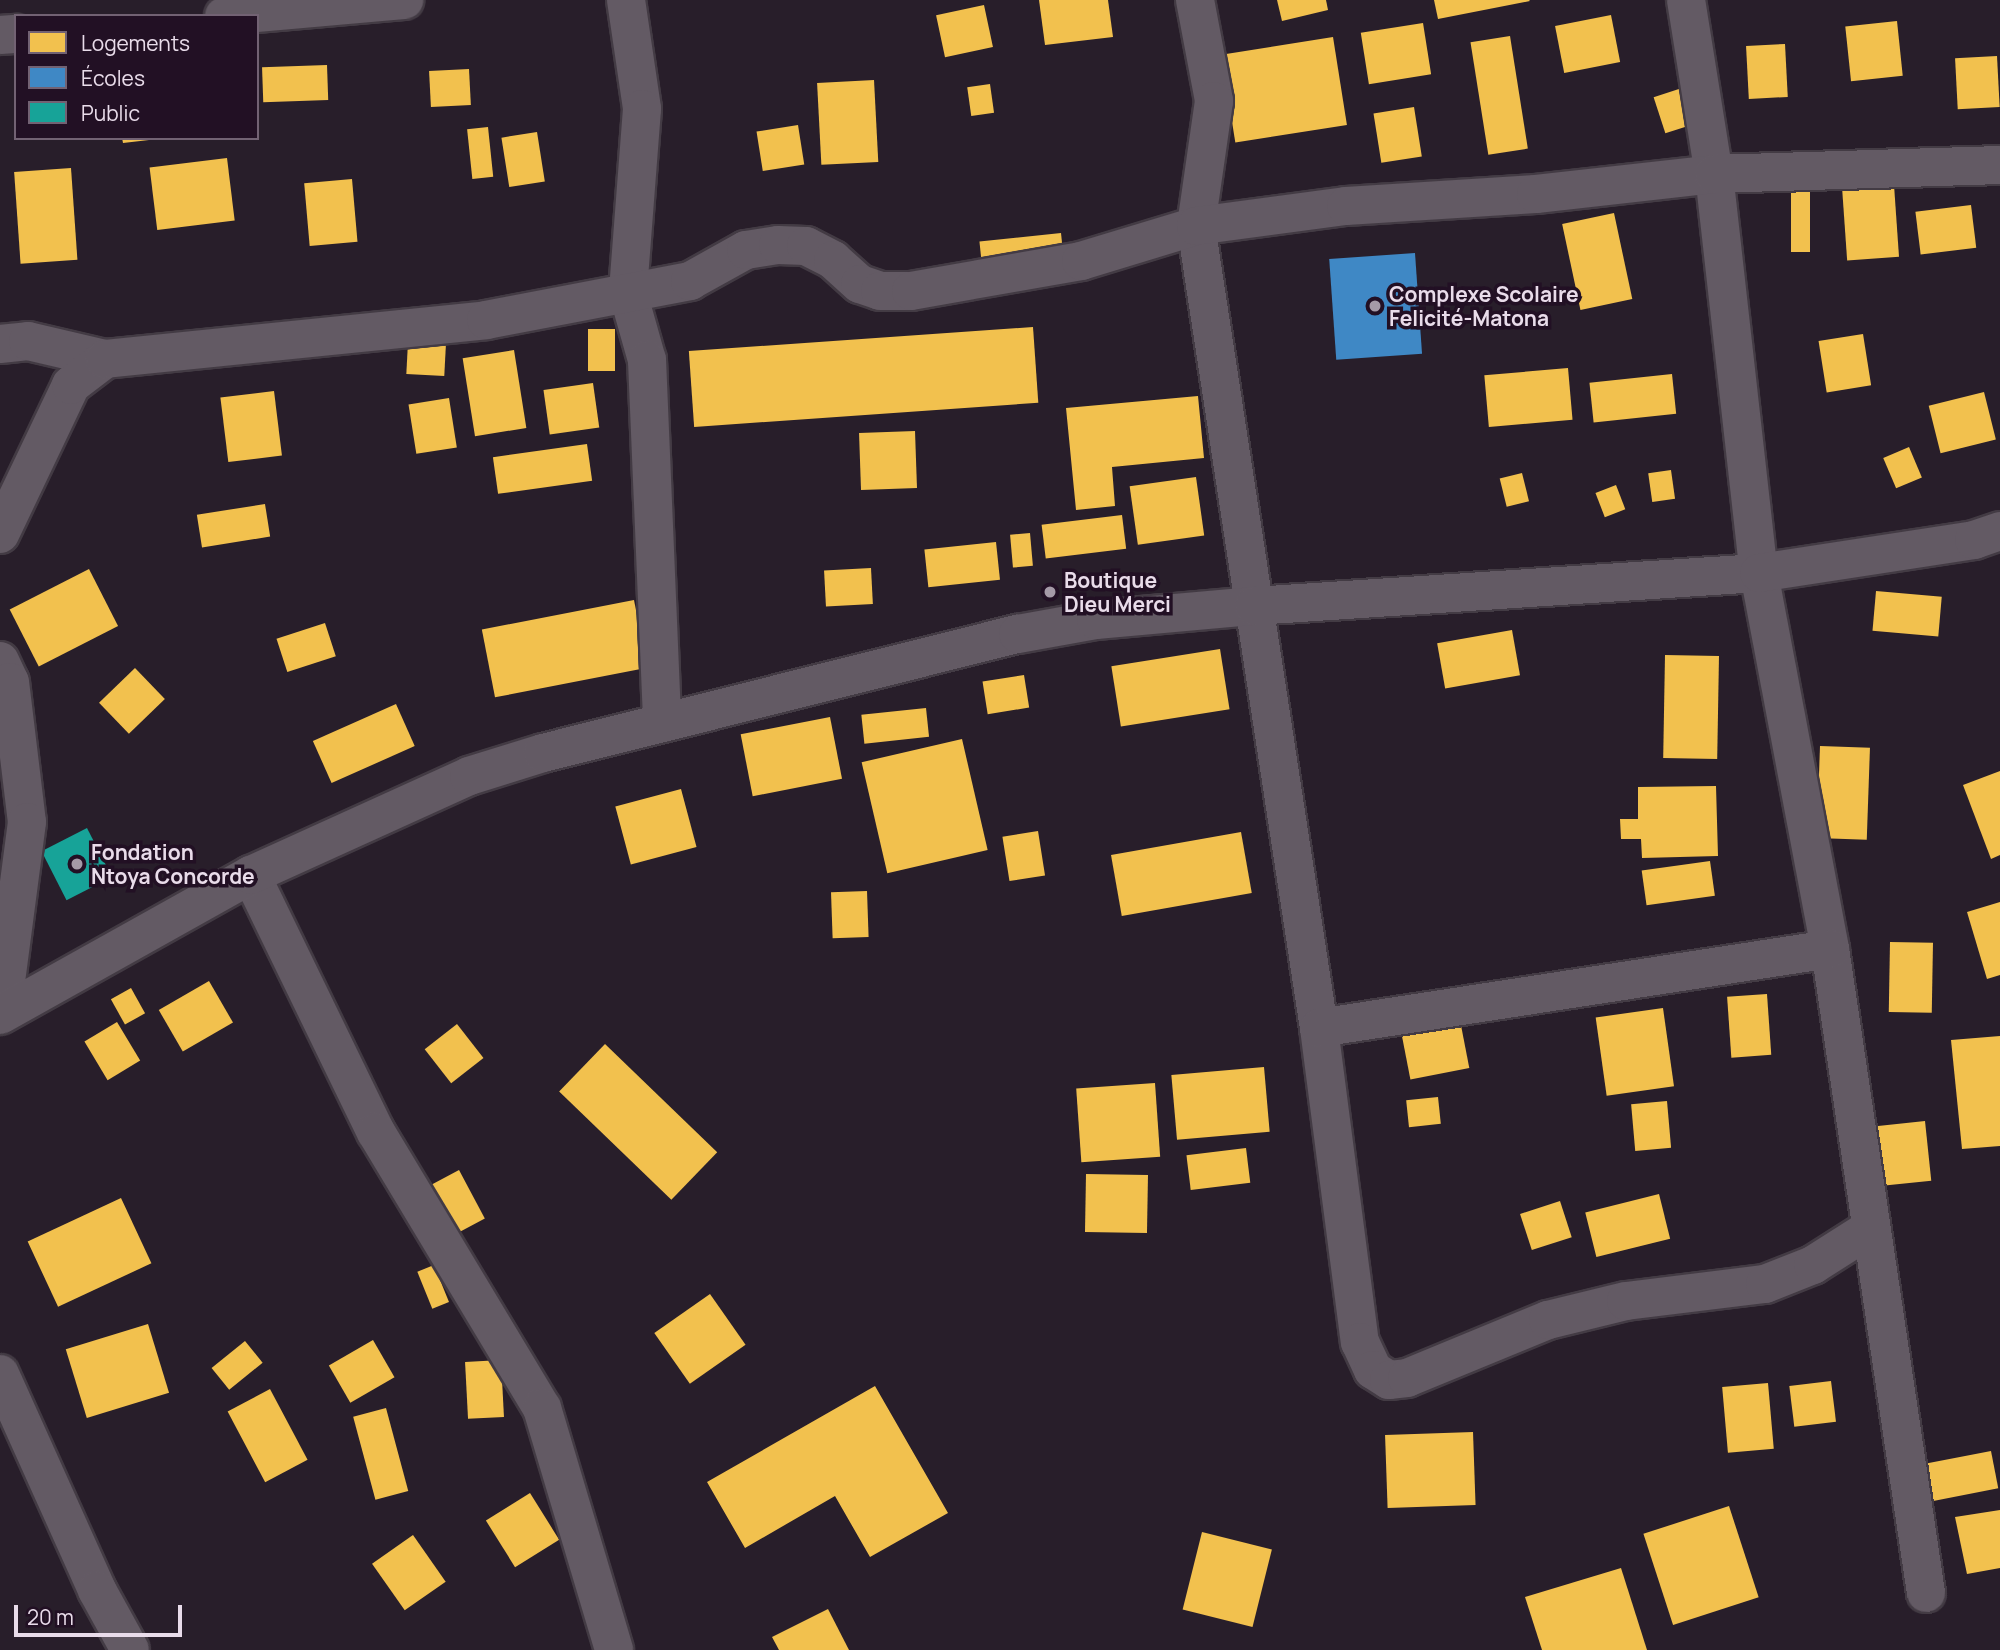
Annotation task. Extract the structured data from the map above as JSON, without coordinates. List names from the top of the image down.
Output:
{
  "places": ["Complexe Scolaire Felicité-Matona", "Boutique Dieu Merci", "Fondation Ntoya Concorde"],
  "legend": ["Logements", "Écoles", "Public"],
  "scale_bar": "20 m"
}
